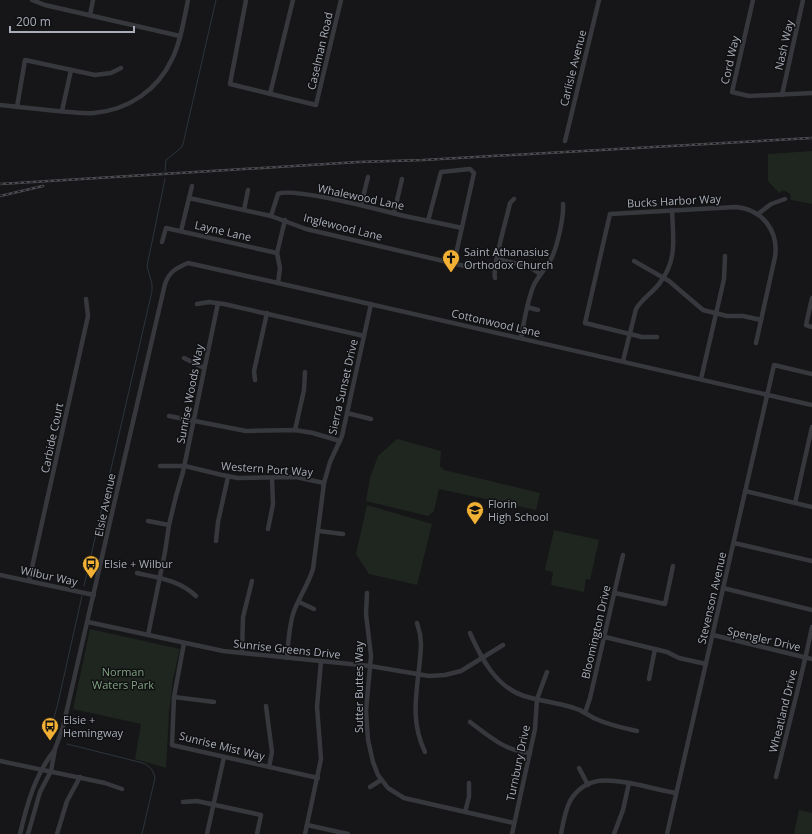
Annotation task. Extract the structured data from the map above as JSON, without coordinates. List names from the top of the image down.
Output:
{
  "streets": {
    "street": [
      "Nash Way",
      "Caselman Road",
      "Cord Way",
      "Carlisle Avenue",
      "Whalewood Lane",
      "Bucks Harbor Way",
      "Inglewood Lane",
      "Layne Lane",
      "Cottonwood Lane",
      "Sierra Sunset Drive",
      "Sunrise Woods Way",
      "Carbide Court",
      "Western Port Way",
      "Elsie Avenue",
      "Wilbur Way",
      "Stevenson Avenue",
      "Bloomington Drive",
      "Spengler Drive",
      "Sunrise Greens Drive",
      "Sutter Buttes Way",
      "Wheatland Drive",
      "Sunrise Mist Way",
      "Turnbury Drive"
    ]
  },
  "crossings": [
    ["Nash Way", "Cord Way"],
    ["Whalewood Lane", "Inglewood Lane"],
    ["Cottonwood Lane", "Sierra Sunset Drive"],
    ["Cottonwood Lane", "Elsie Avenue"],
    ["Cottonwood Lane", "Stevenson Avenue"],
    ["Sierra Sunset Drive", "Western Port Way"],
    ["Sierra Sunset Drive", "Sunrise Greens Drive"],
    ["Sunrise Woods Way", "Western Port Way"],
    ["Sunrise Woods Way", "Sunrise Greens Drive"],
    ["Carbide Court", "Wilbur Way"],
    ["Elsie Avenue", "Wilbur Way"],
    ["Elsie Avenue", "Sunrise Greens Drive"],
    ["Stevenson Avenue", "Spengler Drive"],
    ["Spengler Drive", "Wheatland Drive"],
    ["Sunrise Greens Drive", "Sutter Buttes Way"],
    ["Sunrise Greens Drive", "Sunrise Mist Way"],
    ["Sutter Buttes Way", "Turnbury Drive"]
  ],
  "parks": ["Norman Waters Park"],
  "places": {
    "church": ["Saint Athanasius Orthodox Church"],
    "school or university": ["Florin High School"],
    "bus stop": ["Elsie + Wilbur", "Elsie + Hemingway"]
  },
  "scale_bar": "200 m"
}
